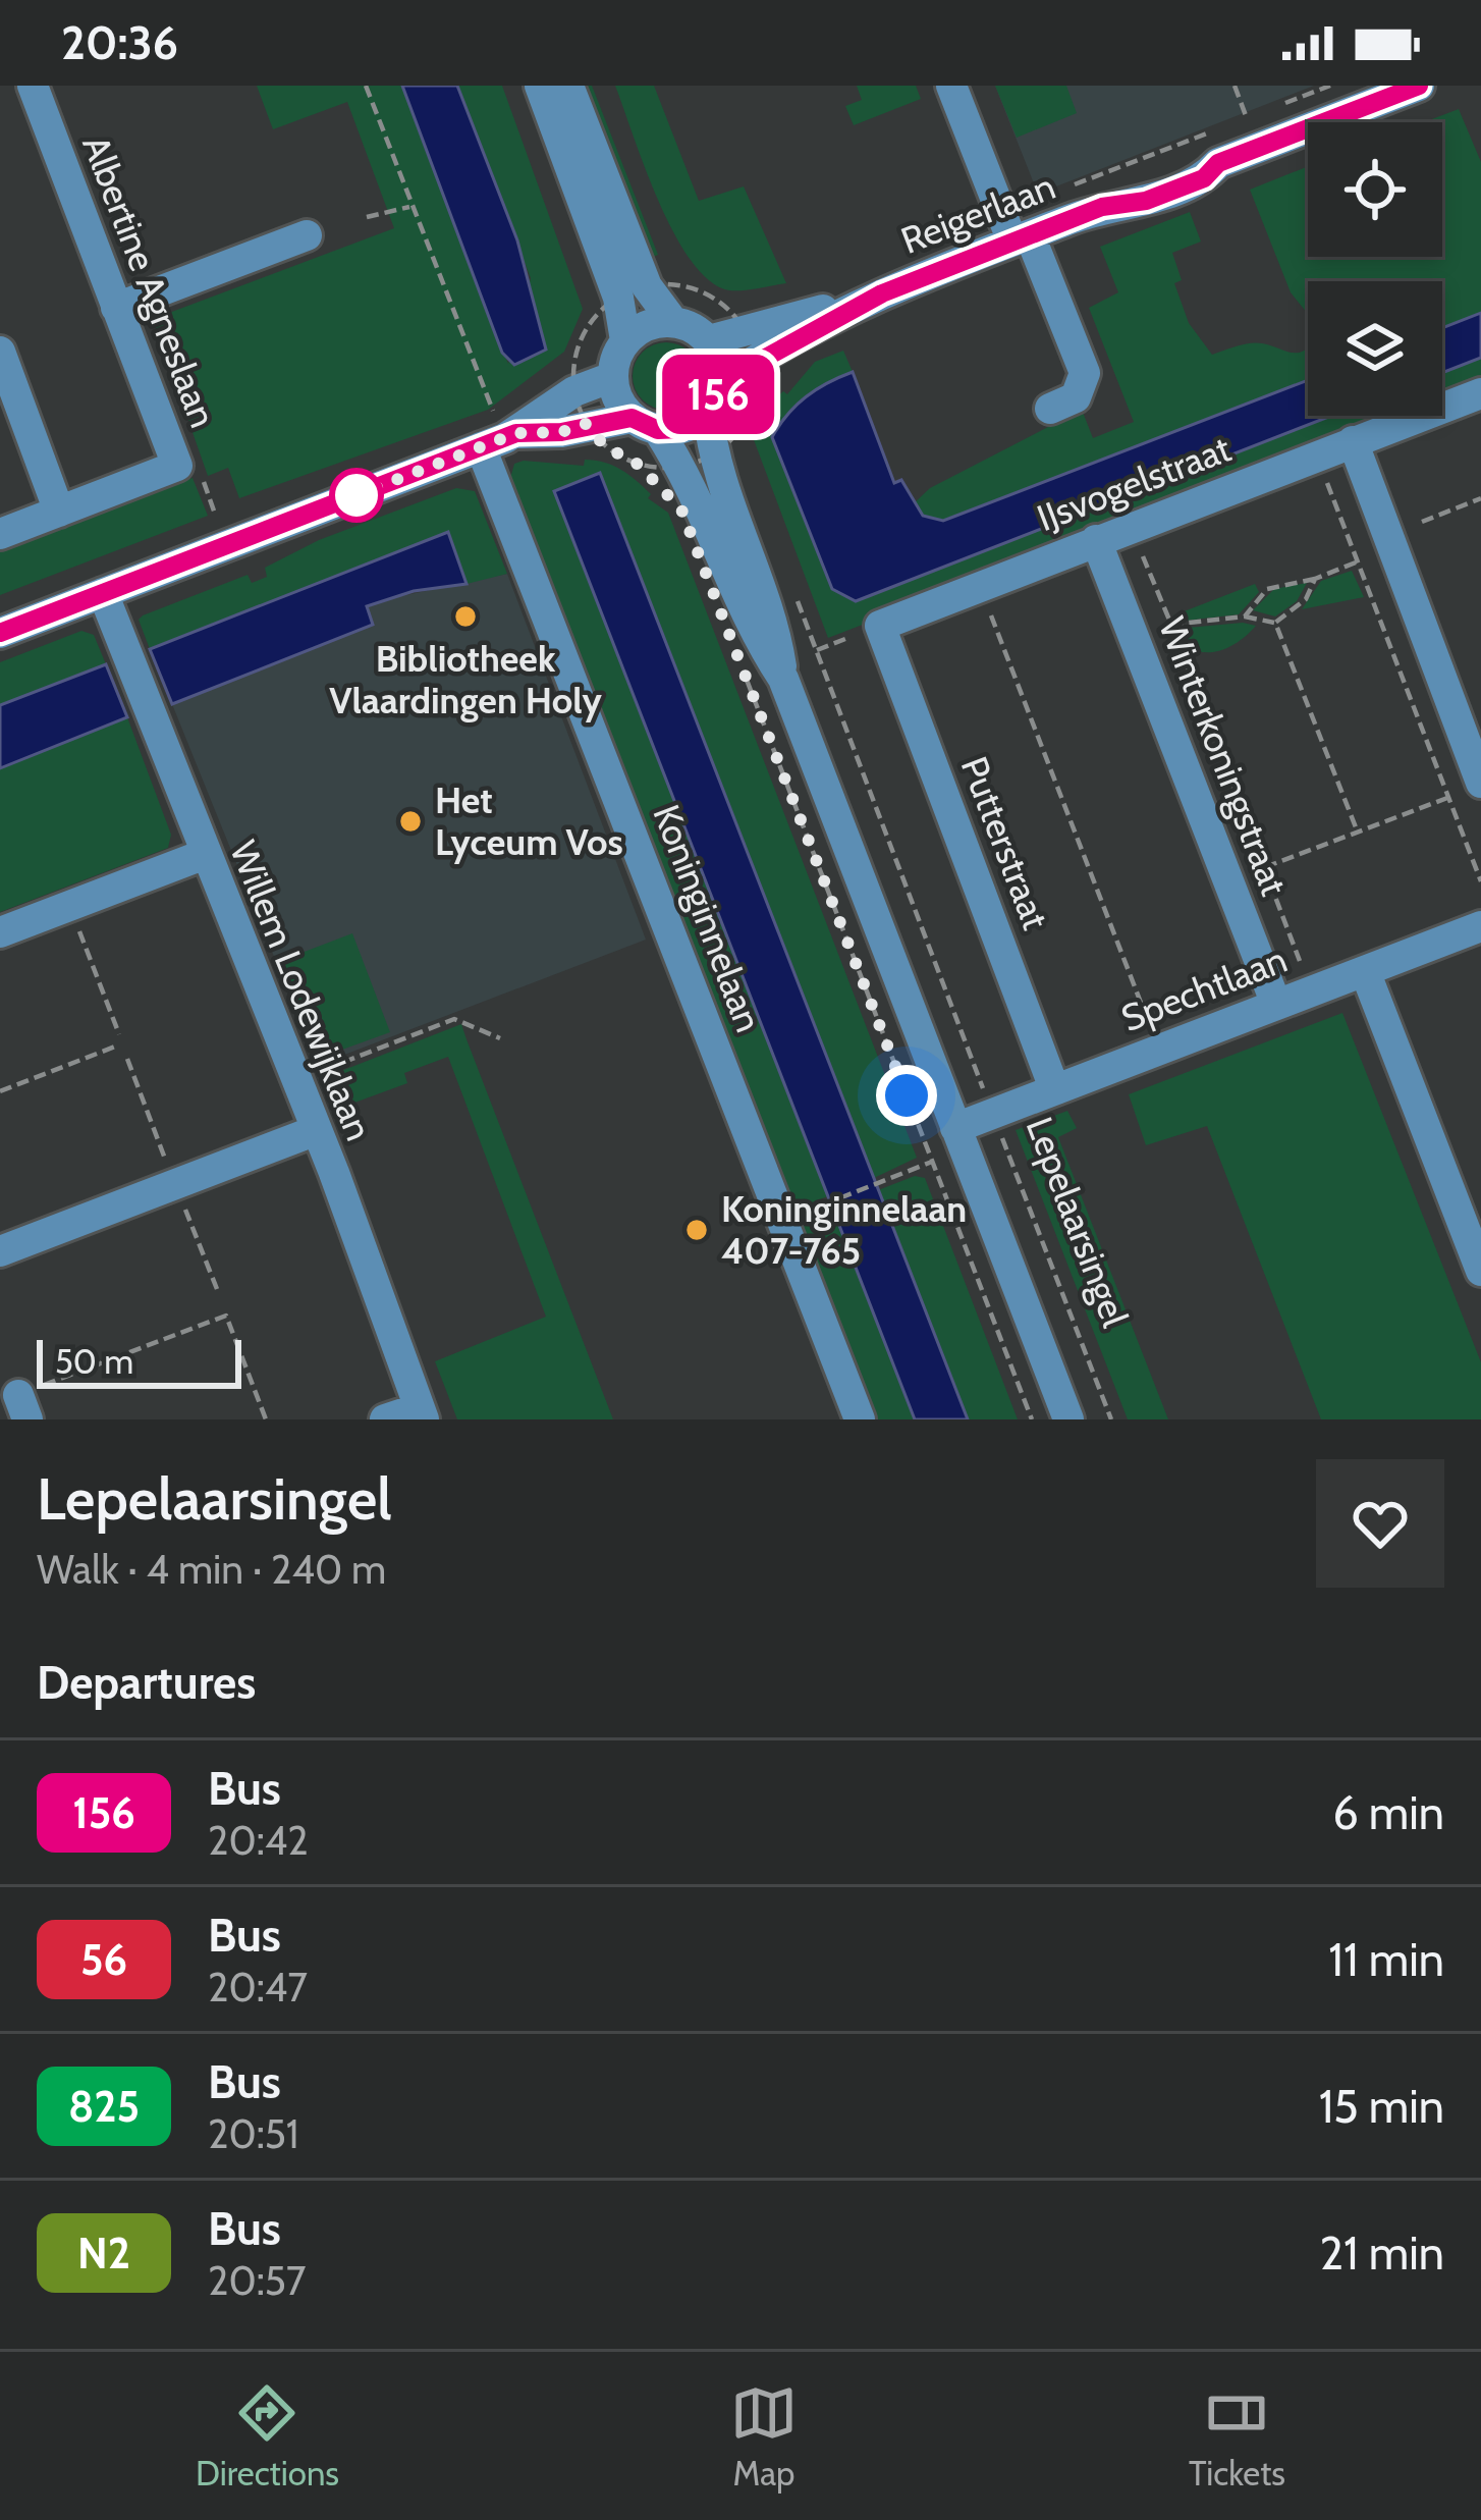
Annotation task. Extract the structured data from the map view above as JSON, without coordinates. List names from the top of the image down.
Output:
{
  "streets": {
    "street": [
      "Reigerlaan",
      "Albertine Agneslaan",
      "IJsvogelstraat",
      "Winterkoningstraat",
      "Putterstraat",
      "Koninginnelaan",
      "Spechtlaan",
      "Willem Lodewijklaan"
    ],
    "path": ["Lepelaarsingel"]
  },
  "crossings": [
    ["IJsvogelstraat", "Winterkoningstraat"],
    ["IJsvogelstraat", "Putterstraat"],
    ["Winterkoningstraat", "Spechtlaan"],
    ["Putterstraat", "Spechtlaan"],
    ["Spechtlaan", "Lepelaarsingel"]
  ],
  "places": ["Bibliotheek Vlaardingen Holy", "Het Lyceum Vos", "Koninginnelaan 407-765"],
  "lines": ["bus line 156"],
  "scale_bar": "50 m",
  "page": {
    "status": "20:36",
    "on_map": "156",
    "scale": "50 m",
    "heading": [
      ["Lepelaarsingel", "Walk · 4 min · 240 m"],
      "Departures"
    ],
    "list": [
      {
        "mark": "156",
        "name": "Bus",
        "note": "20:42",
        "value": "6 min"
      },
      {
        "mark": "56",
        "name": "Bus",
        "note": "20:47",
        "value": "11 min"
      },
      {
        "mark": "825",
        "name": "Bus",
        "note": "20:51",
        "value": "15 min"
      },
      {
        "mark": "N2",
        "name": "Bus",
        "note": "20:57",
        "value": "21 min"
      }
    ],
    "tabs": ["Directions", "Map", "Tickets"]
  }
}
